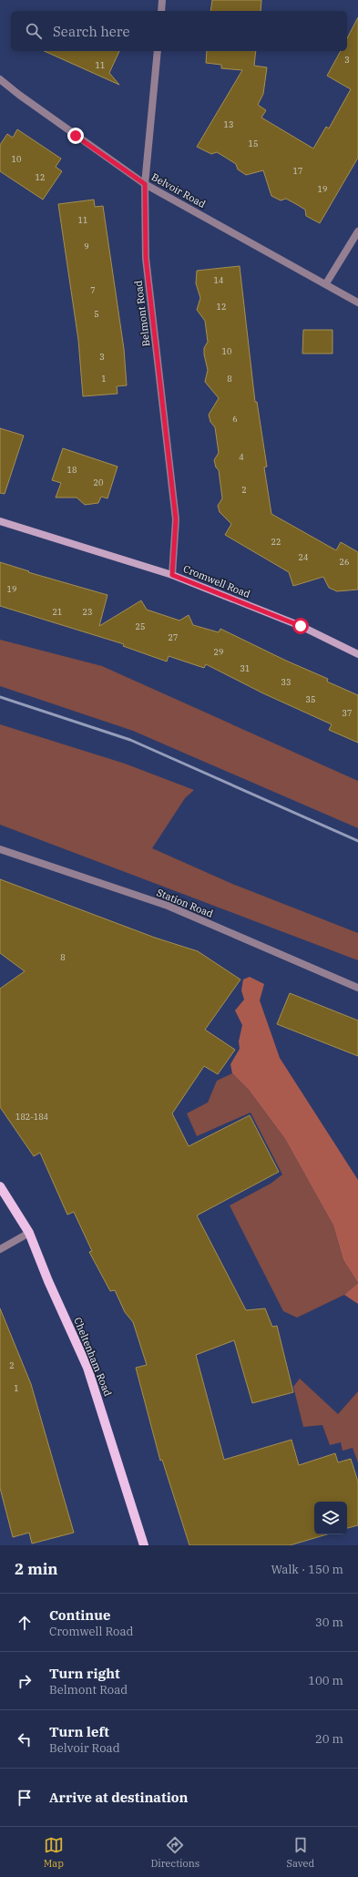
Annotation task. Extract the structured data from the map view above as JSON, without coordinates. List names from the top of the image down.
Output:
{
  "streets": {
    "main road": ["Cheltenham Road"],
    "street": [
      "Belvoir Road",
      "Belmont Road",
      "Cromwell Road",
      "Station Road"
    ]
  },
  "crossings": [
    ["Belvoir Road", "Belmont Road"],
    ["Belmont Road", "Cromwell Road"]
  ],
  "house_numbers": [
    "3",
    "11",
    "13",
    "15",
    "10",
    "17",
    "12",
    "19",
    "11",
    "9",
    "14",
    "7",
    "12",
    "5",
    "10",
    "3",
    "1",
    "8",
    "6",
    "4",
    "18",
    "20",
    "2",
    "22",
    "24",
    "26",
    "19",
    "21",
    "23",
    "25",
    "27",
    "29",
    "31",
    "33",
    "35",
    "37",
    "8",
    "182-184",
    "2",
    "1"
  ],
  "page": {
    "search": "Search here",
    "heading": ["2 min", "Walk · 150 m"],
    "list": [
      ["Continue", "Cromwell Road", "30 m"],
      ["Turn right", "Belmont Road", "100 m"],
      ["Turn left", "Belvoir Road", "20 m"],
      "Arrive at destination"
    ],
    "nav": ["Map", "Directions", "Saved"]
  }
}
